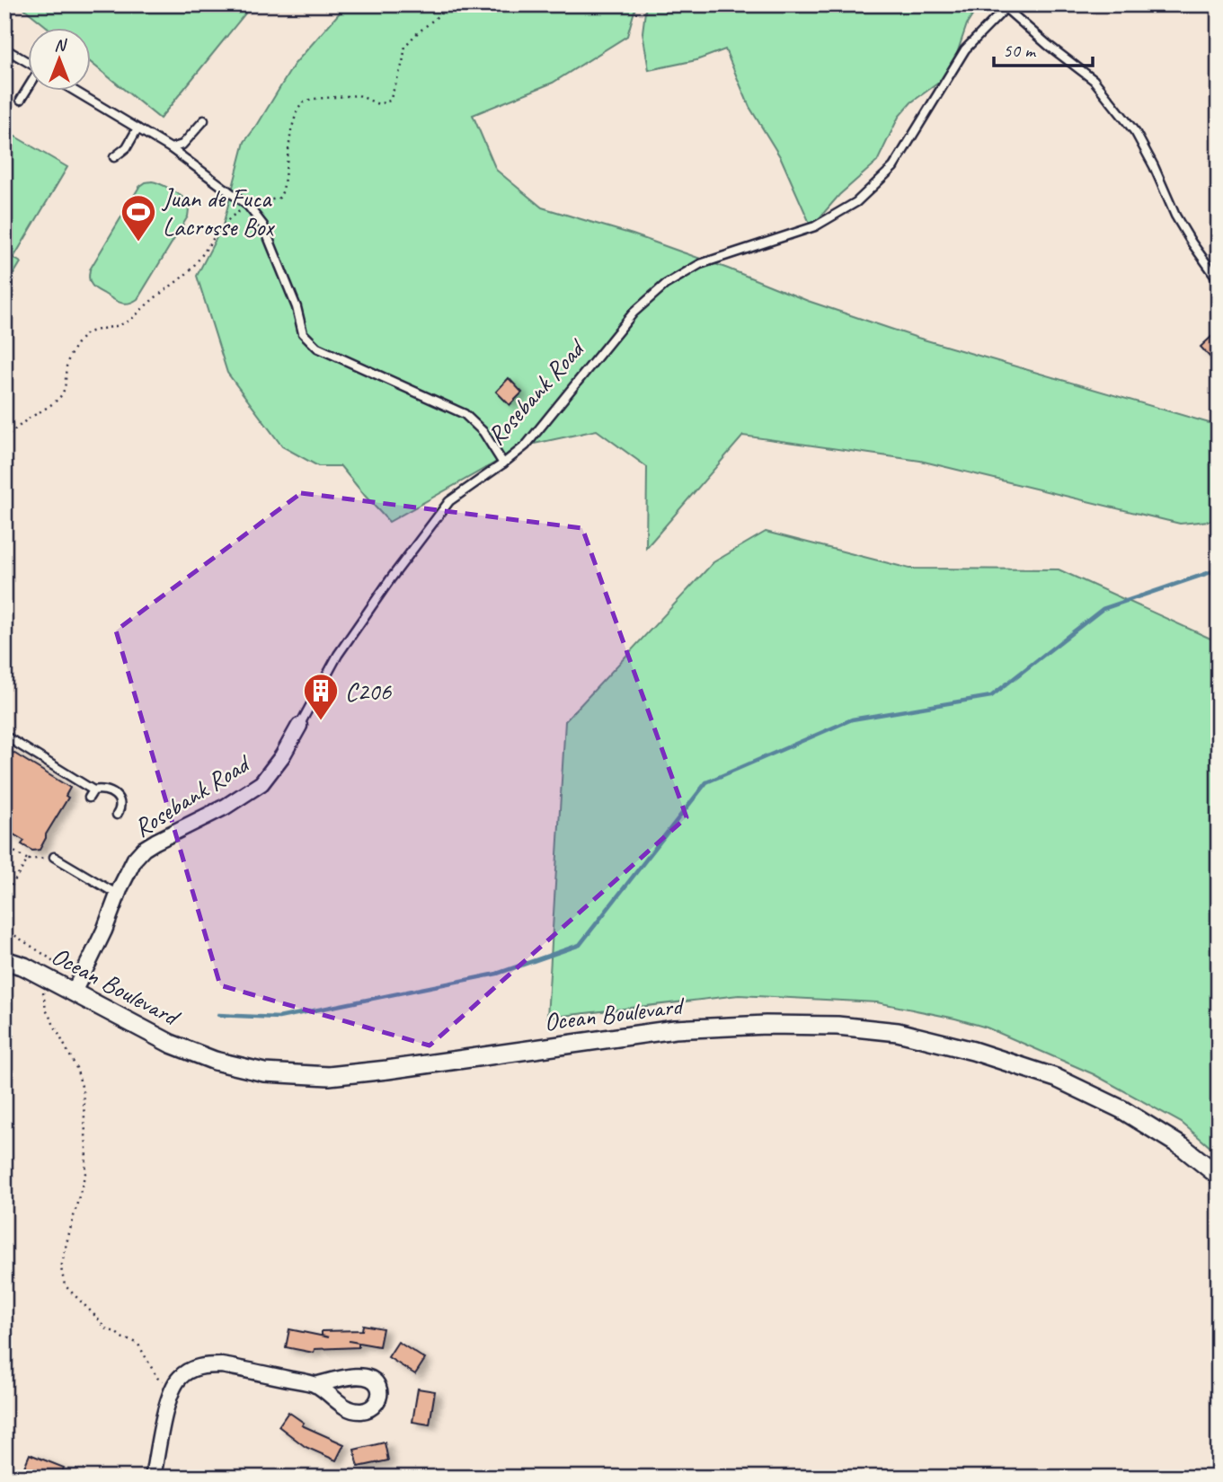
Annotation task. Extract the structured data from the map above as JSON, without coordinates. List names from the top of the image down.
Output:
{
  "streets": {
    "street": ["Rosebank Road", "Ocean Boulevard"]
  },
  "crossings": [
    ["Rosebank Road", "Ocean Boulevard"]
  ],
  "places": {
    "sports": ["Juan de Fuca Lacrosse Box"],
    "building": ["C206"]
  },
  "scale_bar": "50 m",
  "north": "top"
}
